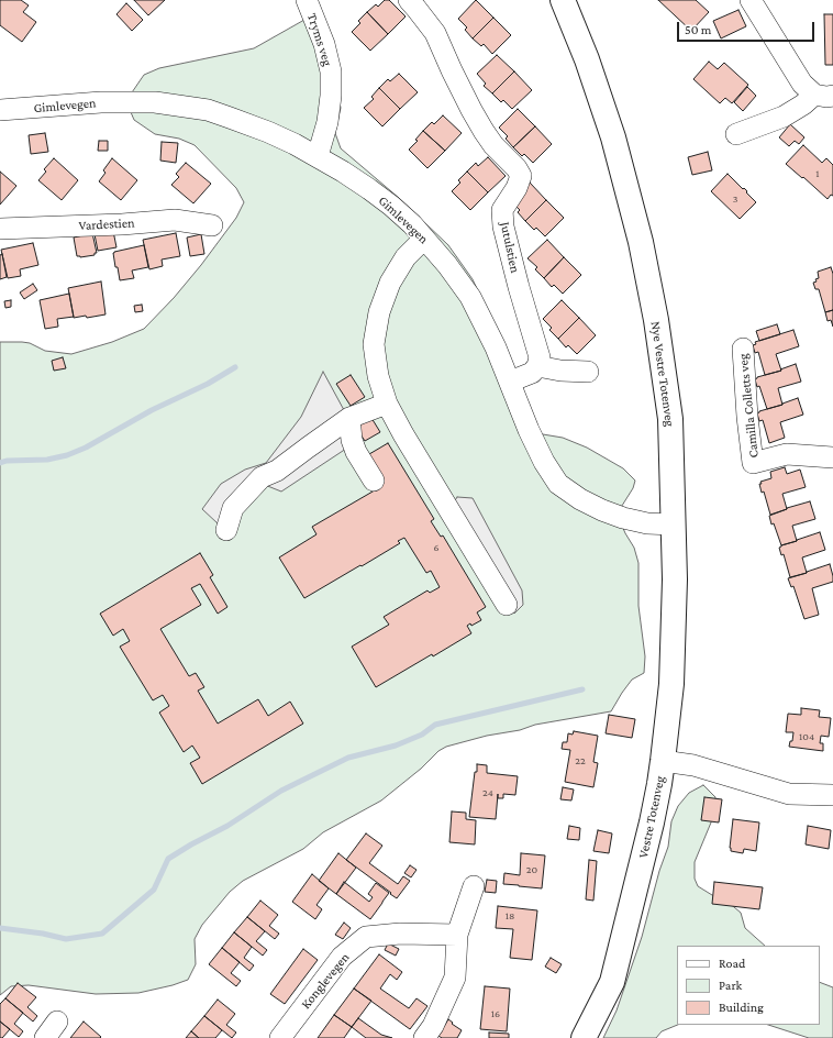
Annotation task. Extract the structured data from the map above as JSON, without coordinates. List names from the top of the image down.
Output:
{
  "streets": {
    "main road": ["Nye Vestre Totenveg", "Vestre Totenveg"],
    "street": [
      "Tryms veg",
      "Gimlevegen",
      "Vardestien",
      "Jutulstien",
      "Camilla Colletts veg",
      "Konglevegen"
    ]
  },
  "crossings": [
    ["Tryms veg", "Gimlevegen"],
    ["Gimlevegen", "Nye Vestre Totenveg"],
    ["Nye Vestre Totenveg", "Vestre Totenveg"]
  ],
  "house_numbers": [
    "1",
    "3",
    "6",
    "104",
    "22",
    "24",
    "20",
    "18",
    "16"
  ],
  "legend": ["Road", "Park", "Building"],
  "scale_bar": "50 m"
}
